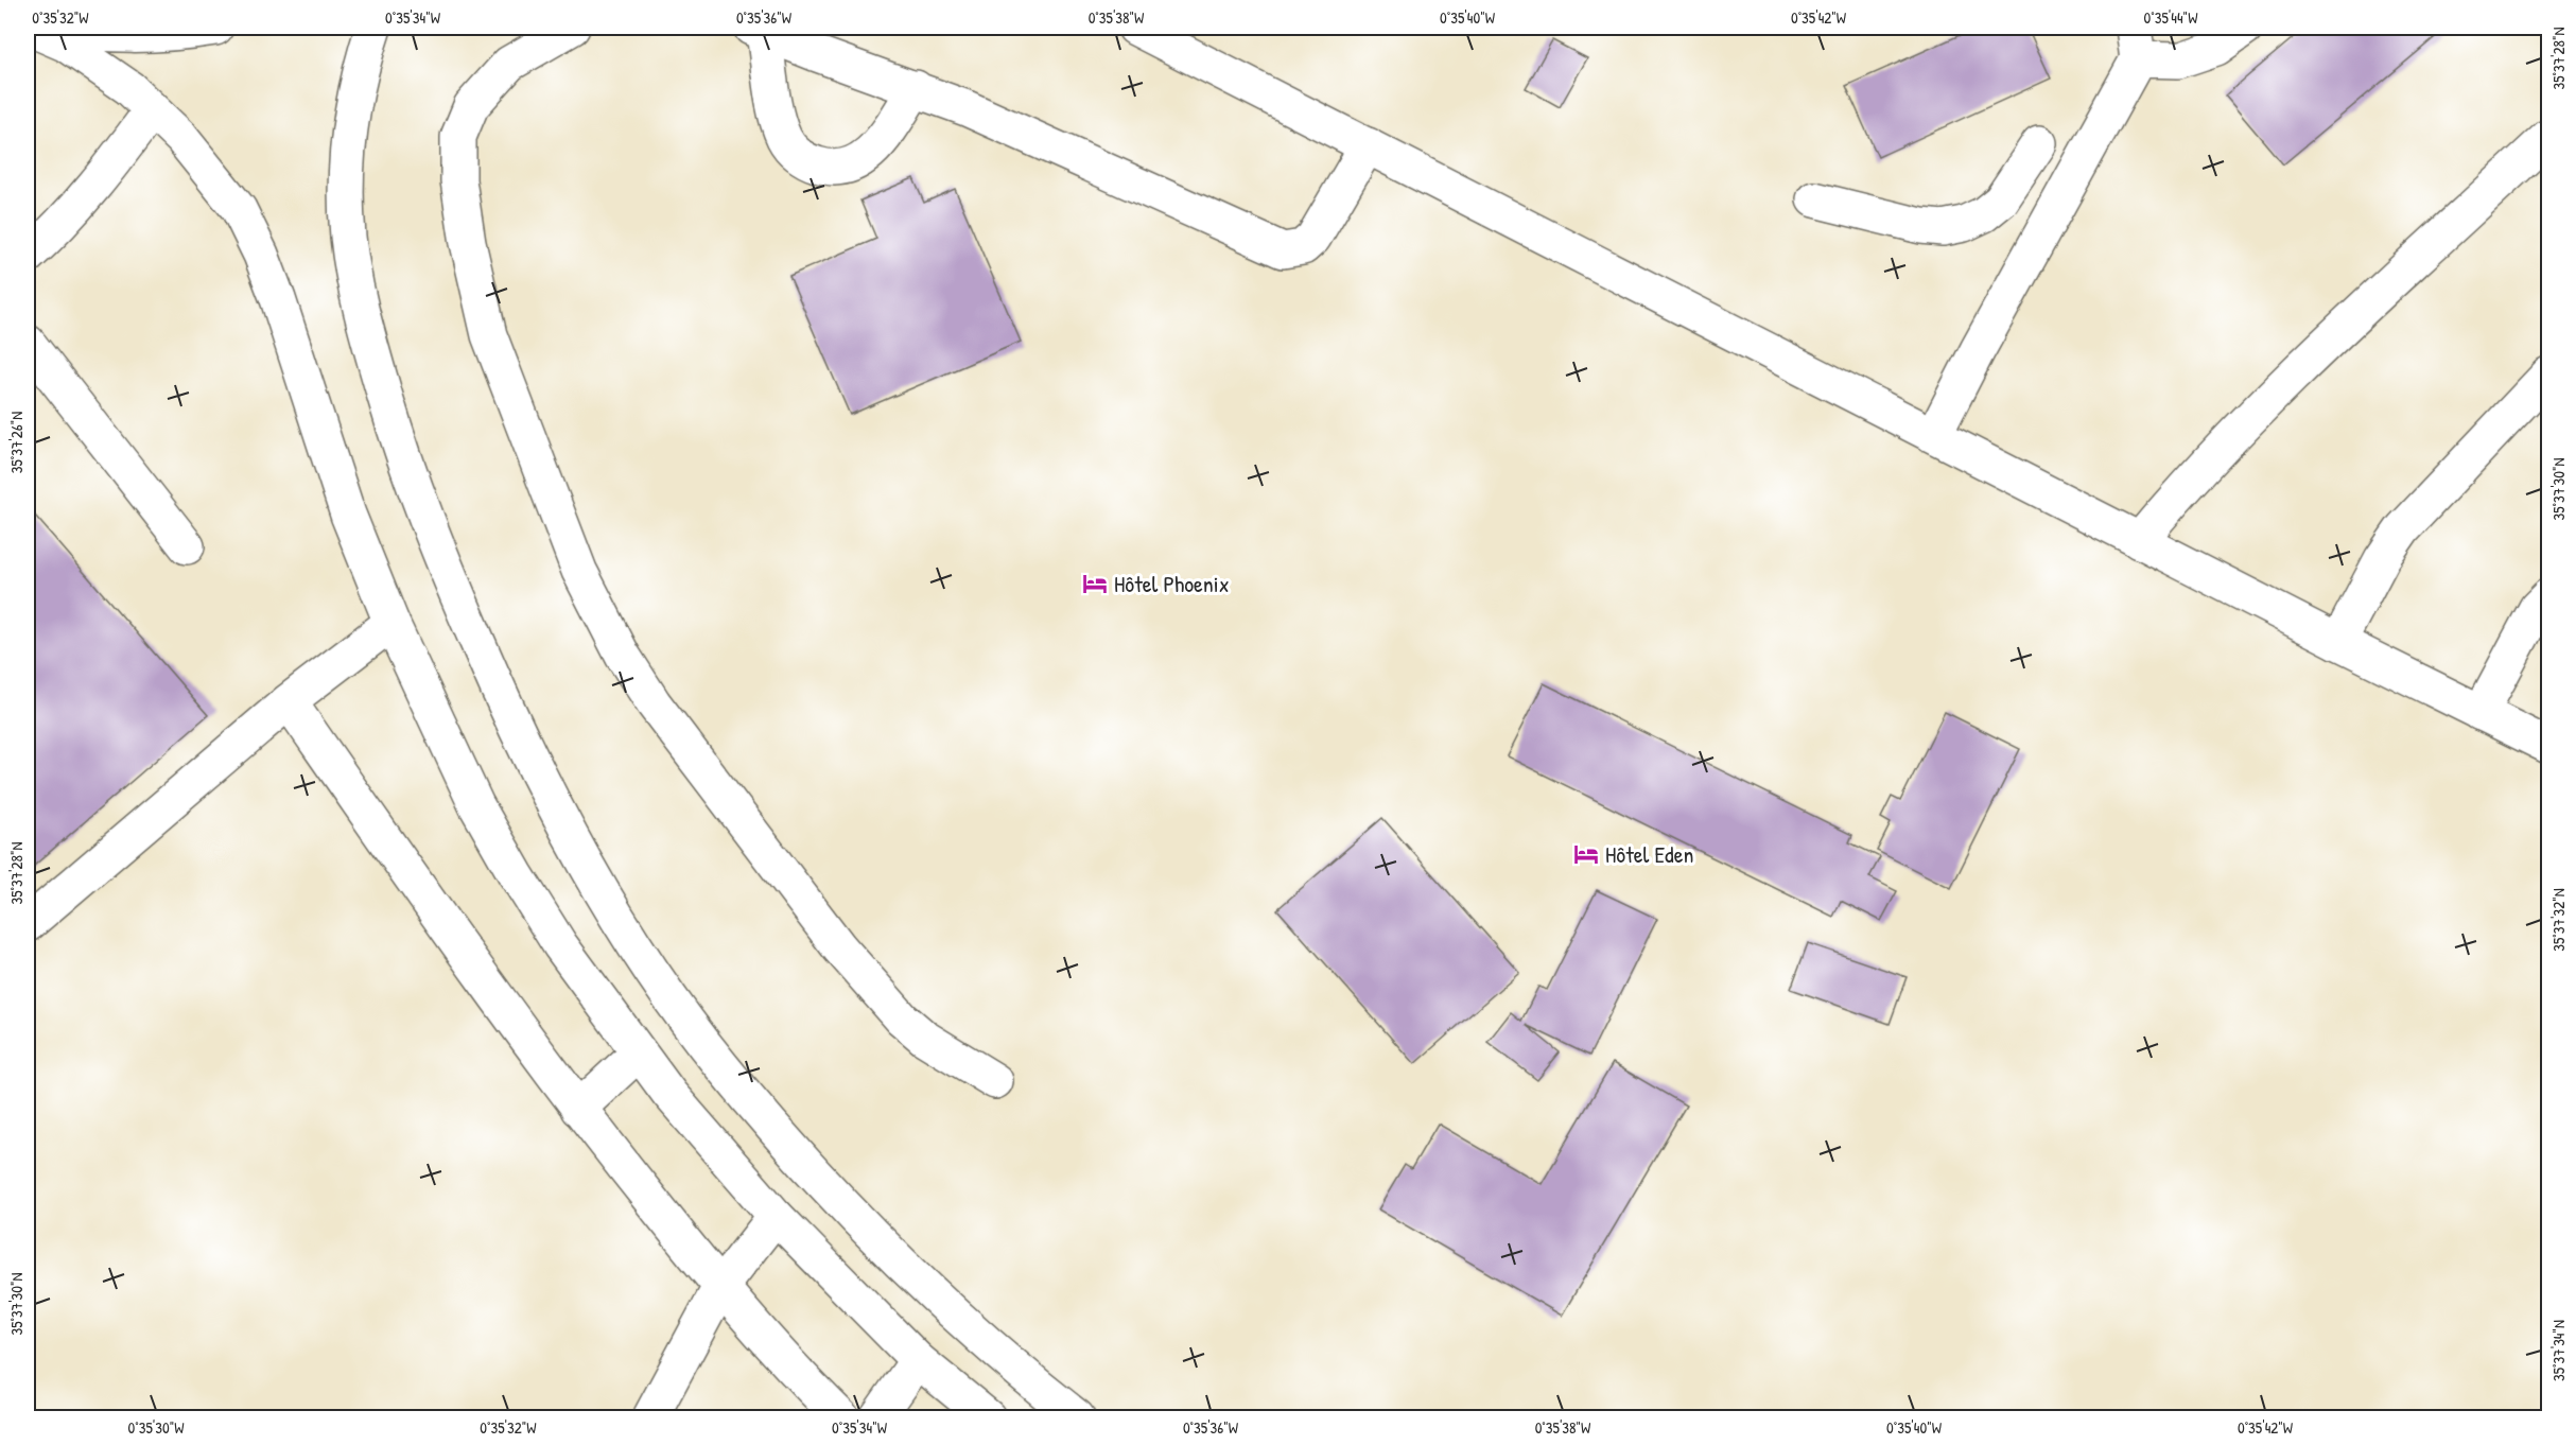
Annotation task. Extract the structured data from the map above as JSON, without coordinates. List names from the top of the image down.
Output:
{
  "places": {
    "hotel": ["Hôtel Phoenix", "Hôtel Eden"]
  },
  "coordinates": [
    "0°35'32\"W",
    "0°35'34\"W",
    "0°35'36\"W",
    "0°35'38\"W",
    "0°35'40\"W",
    "0°35'42\"W",
    "0°35'44\"W",
    "35°37'28\"N",
    "35°37'26\"N",
    "35°37'30\"N",
    "35°37'32\"N",
    "35°37'34\"N",
    "0°35'30\"W"
  ]
}
